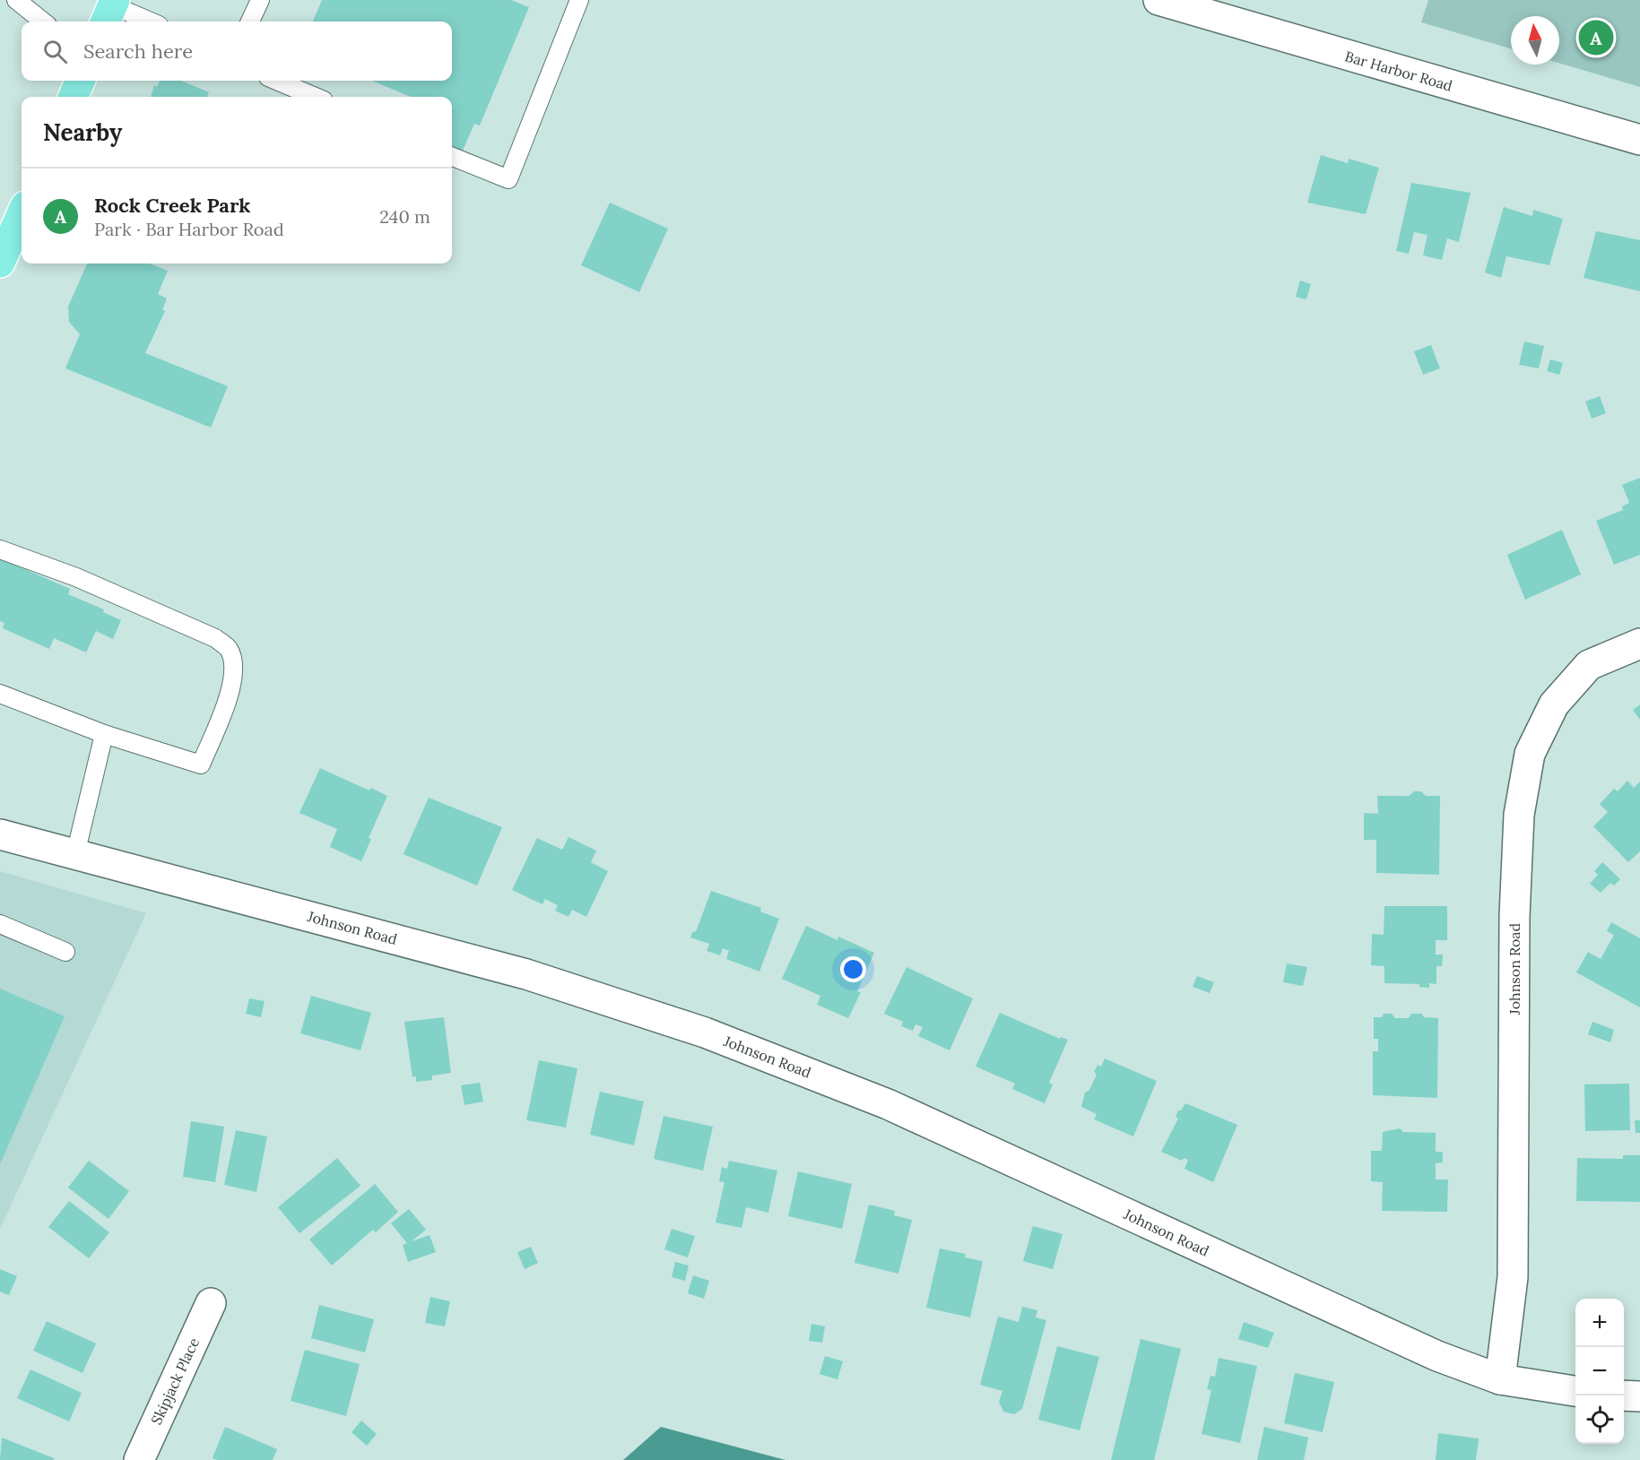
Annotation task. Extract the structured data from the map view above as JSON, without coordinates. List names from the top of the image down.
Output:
{
  "streets": {
    "street": ["Bar Harbor Road", "Johnson Road", "Skipjack Place"]
  },
  "north": "top",
  "page": {
    "pins": "A",
    "search": "Search here",
    "heading": "Nearby",
    "list": [
      {
        "mark": "A",
        "name": "Rock Creek Park",
        "note": "Park · Bar Harbor Road",
        "value": "240 m"
      }
    ],
    "map_buttons": ["+", "−"]
  }
}
